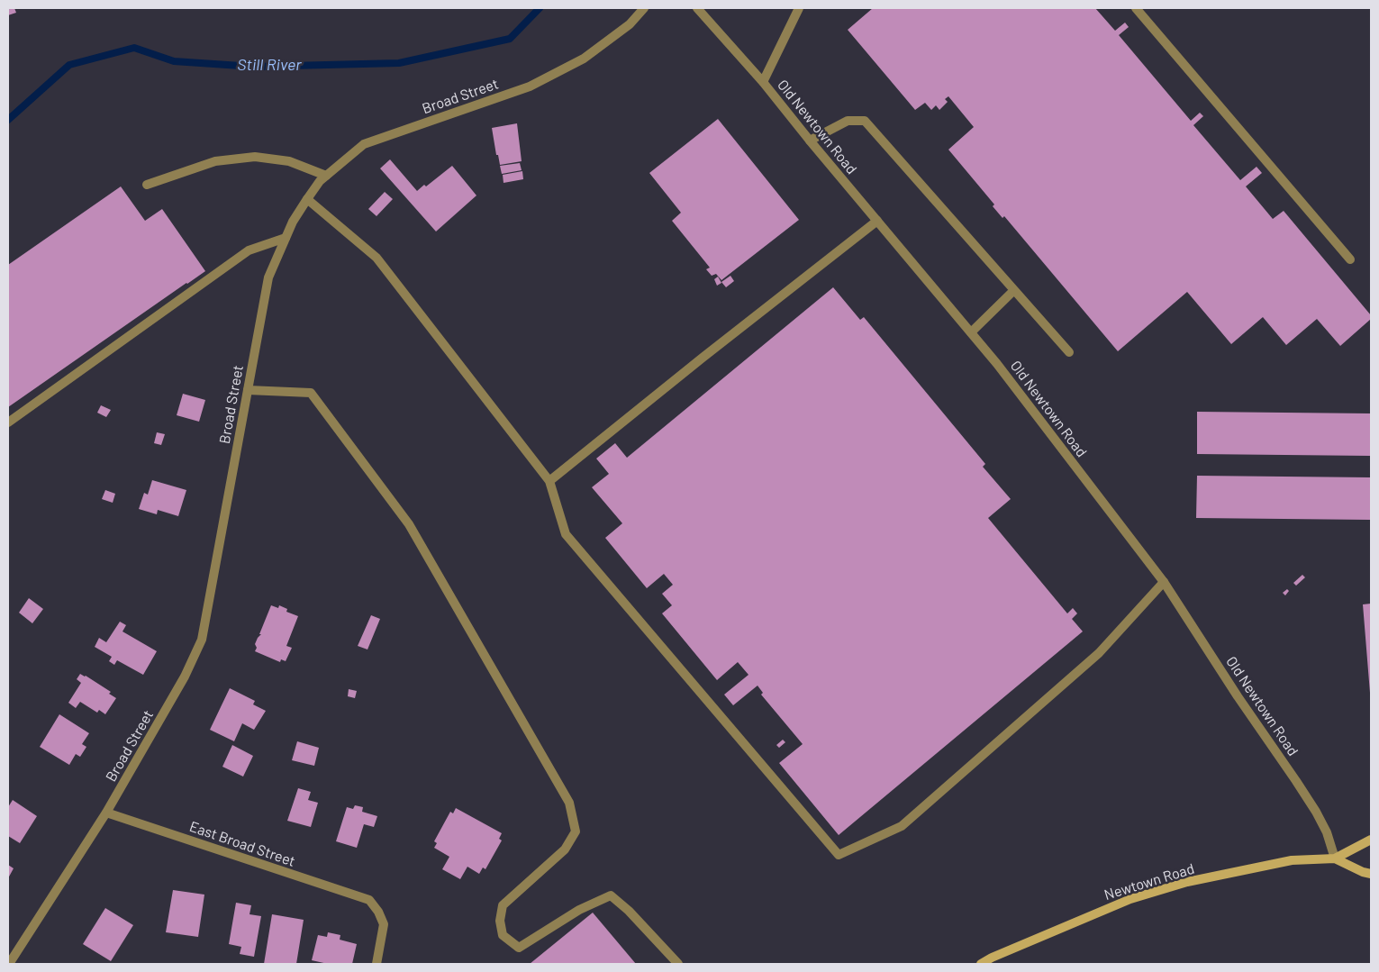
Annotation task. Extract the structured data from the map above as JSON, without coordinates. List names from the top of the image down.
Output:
{
  "streets": {
    "main road": ["Newtown Road"],
    "street": ["Broad Street", "Old Newtown Road", "East Broad Street"]
  },
  "crossings": [
    ["Broad Street", "East Broad Street"],
    ["Old Newtown Road", "Newtown Road"]
  ],
  "water": ["Still River"]
}
